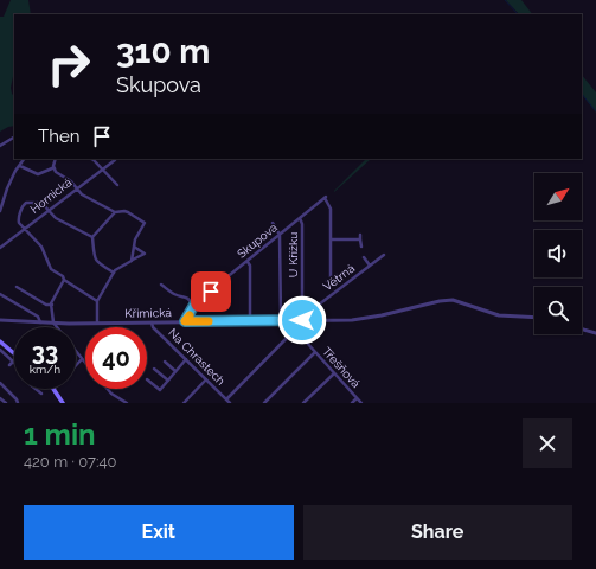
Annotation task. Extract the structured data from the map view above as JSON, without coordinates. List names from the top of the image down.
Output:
{
  "streets": {
    "street": [
      "Hornická",
      "Skupova",
      "U Křížku",
      "Větrná",
      "Křimická",
      "Na Chrastech",
      "Třešňová"
    ]
  },
  "crossings": [
    ["Skupova", "U Křížku"],
    ["Skupova", "Křimická"],
    ["U Křížku", "Křimická"],
    ["Větrná", "Křimická"],
    ["Křimická", "Na Chrastech"]
  ],
  "north": "top right",
  "page": {
    "turn": ["310 m", "Skupova"],
    "then": "Then",
    "speed": "33 km/h",
    "limit": "40",
    "heading": ["1 min", "420 m · 07:40"],
    "buttons": ["Exit", "Share"]
  }
}
